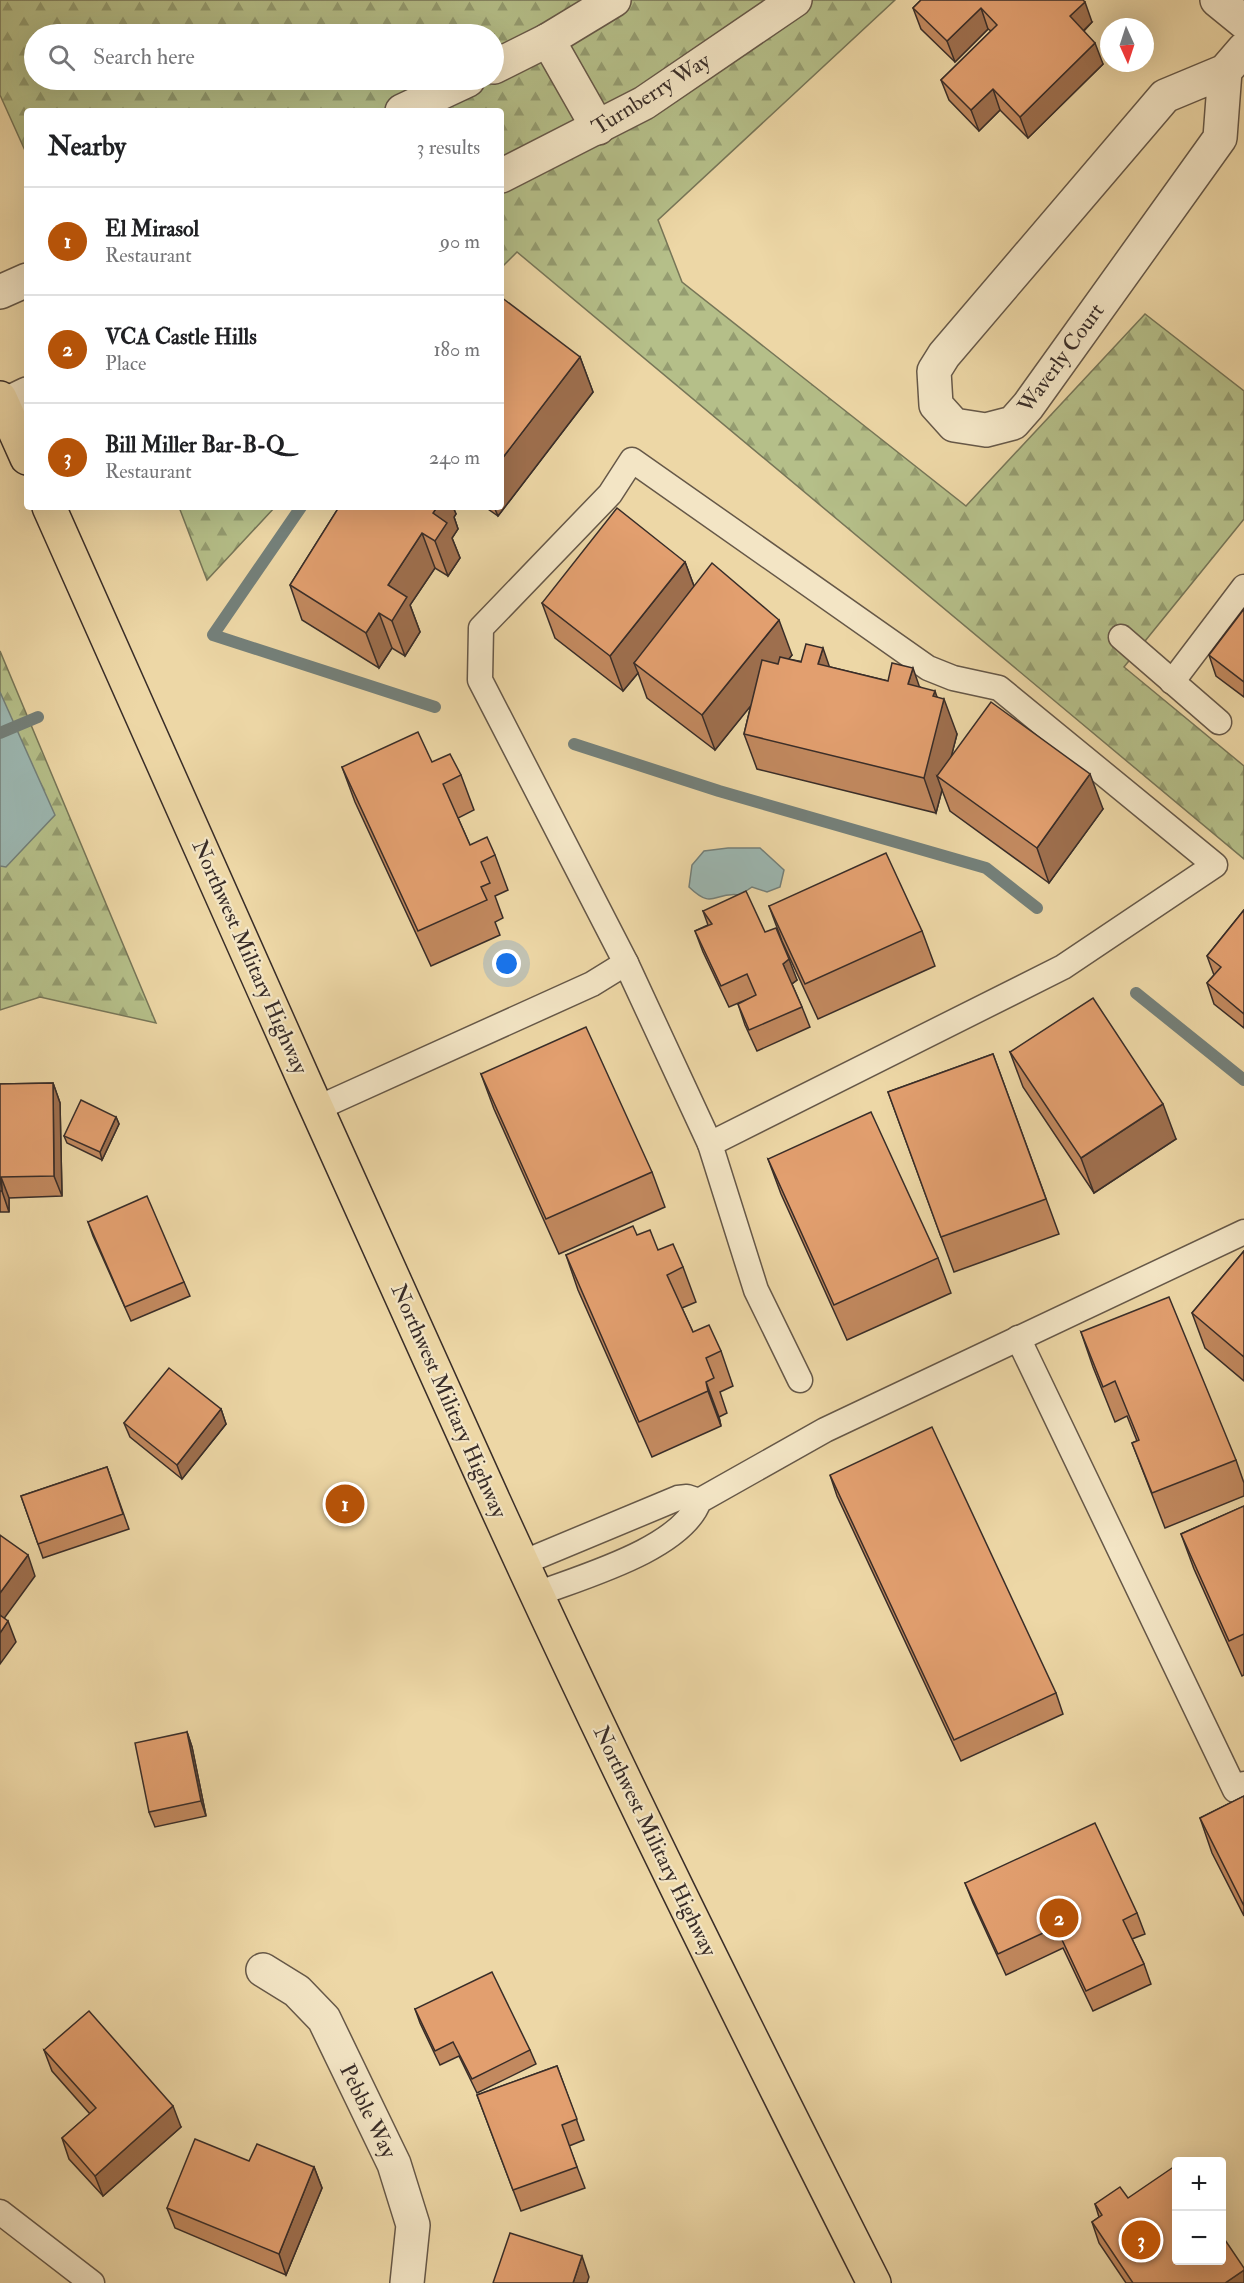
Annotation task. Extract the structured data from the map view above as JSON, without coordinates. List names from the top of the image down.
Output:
{
  "streets": {
    "main road": ["Northwest Military Highway"],
    "street": ["Turnberry Way", "Waverly Court", "Pebble Way"]
  },
  "north": "bottom",
  "page": {
    "search": "Search here",
    "heading": ["Nearby", "3 results"],
    "list": [
      {
        "mark": "1",
        "name": "El Mirasol",
        "note": "Restaurant",
        "value": "90 m"
      },
      {
        "mark": "2",
        "name": "VCA Castle Hills",
        "note": "Place",
        "value": "180 m"
      },
      {
        "mark": "3",
        "name": "Bill Miller Bar-B-Q",
        "note": "Restaurant",
        "value": "240 m"
      }
    ],
    "pins": ["1", "2", "3"],
    "map_buttons": ["+", "−"]
  }
}
